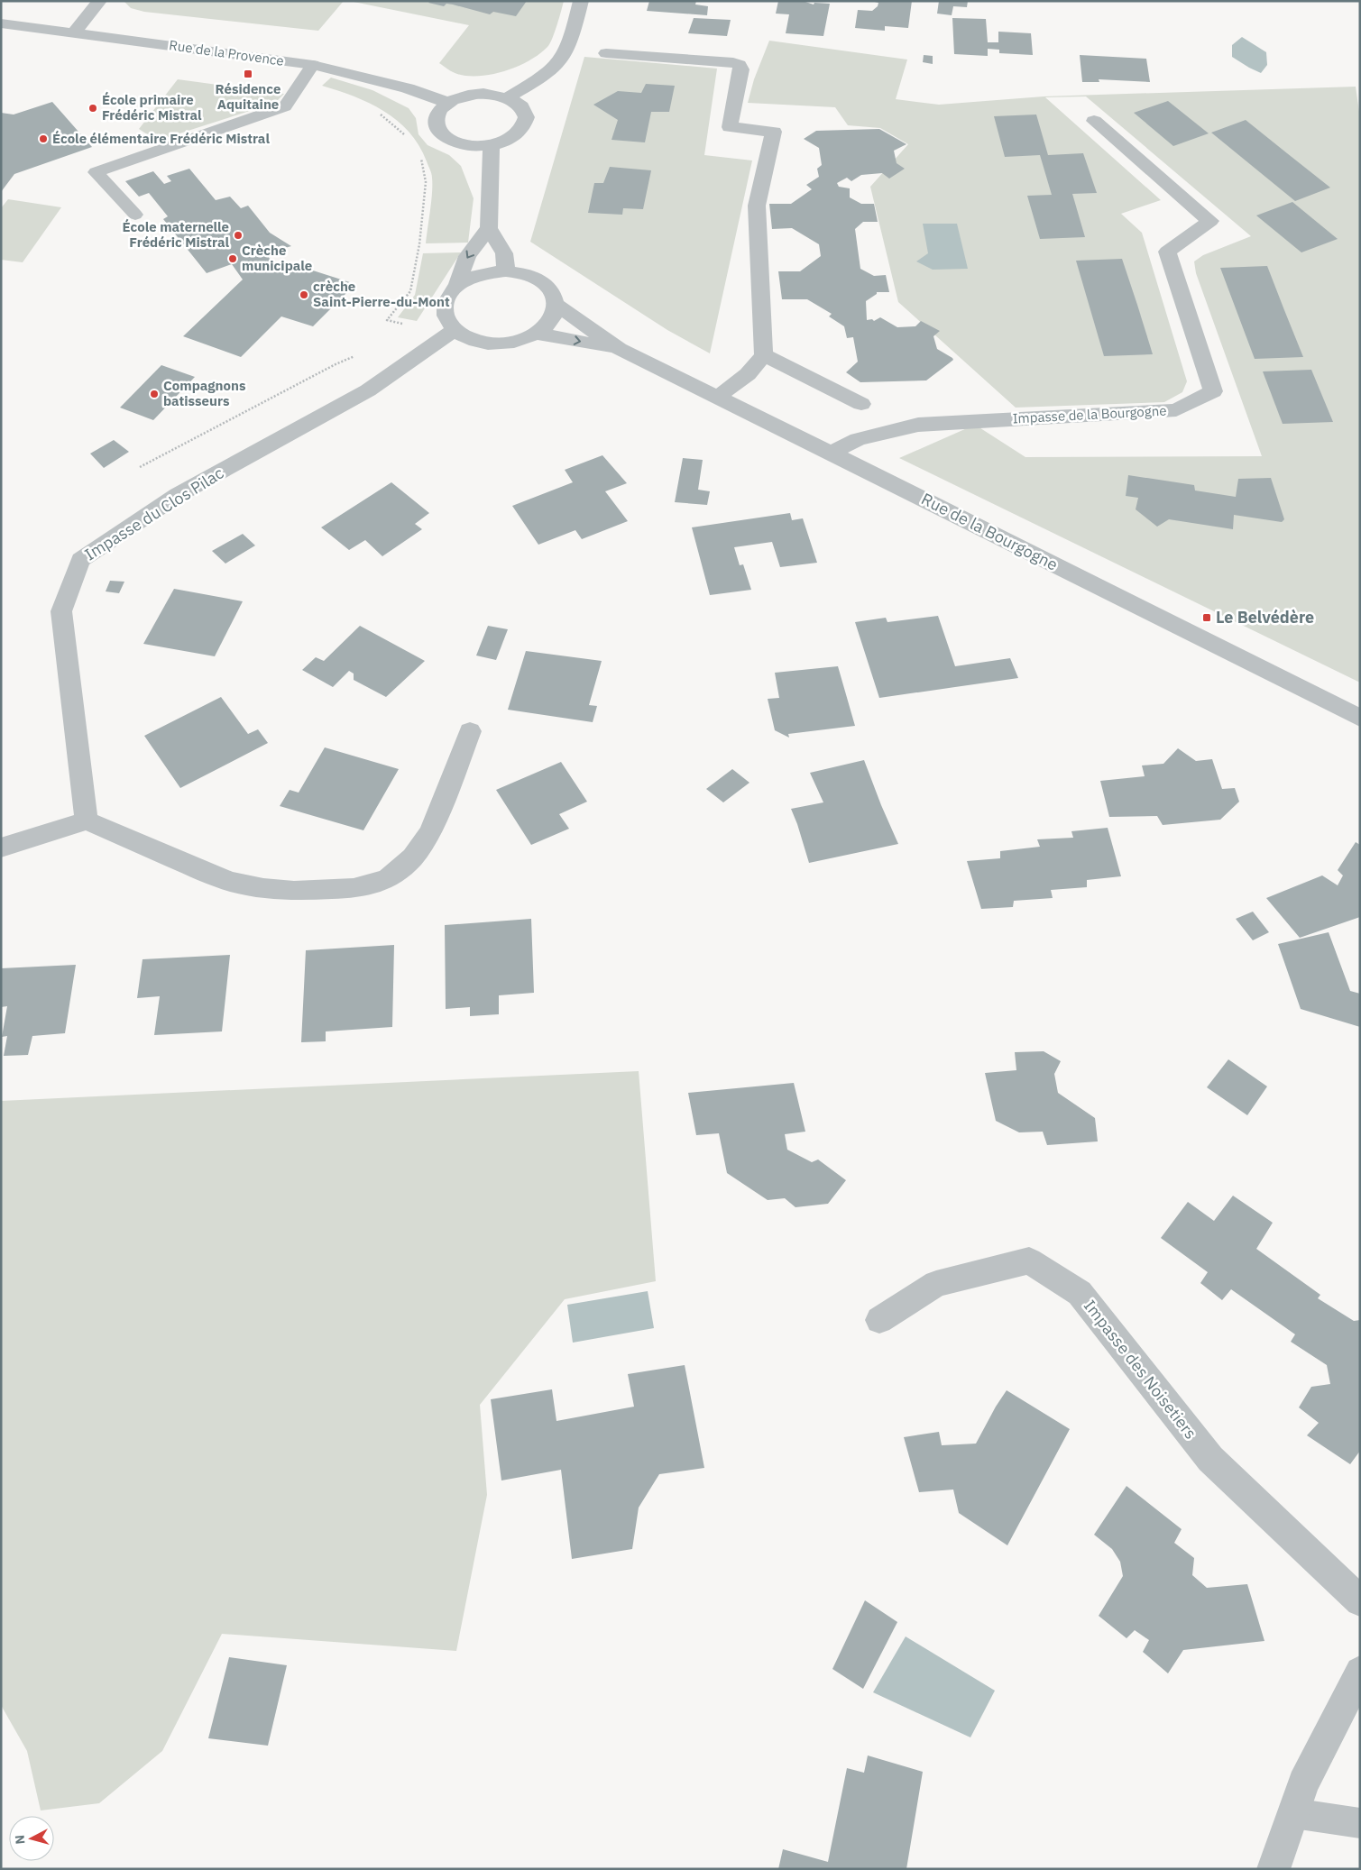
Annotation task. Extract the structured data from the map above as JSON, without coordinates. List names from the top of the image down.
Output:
{
  "streets": {
    "street": [
      "Rue de la Provence",
      "Impasse de la Bourgogne",
      "Impasse du Clos Pilac",
      "Rue de la Bourgogne",
      "Impasse des Noisetiers"
    ]
  },
  "crossings": [
    ["Impasse de la Bourgogne", "Rue de la Bourgogne"],
    ["Impasse du Clos Pilac", "Rue de la Bourgogne"]
  ],
  "places": {
    "transit": ["Résidence Aquitaine", "Le Belvédère"],
    "other": [
      "École primaire Frédéric Mistral",
      "École élémentaire Frédéric Mistral",
      "École maternelle Frédéric Mistral",
      "Crèche municipale",
      "crèche Saint-Pierre-du-Mont",
      "Compagnons batisseurs"
    ]
  },
  "north": "left"
}
